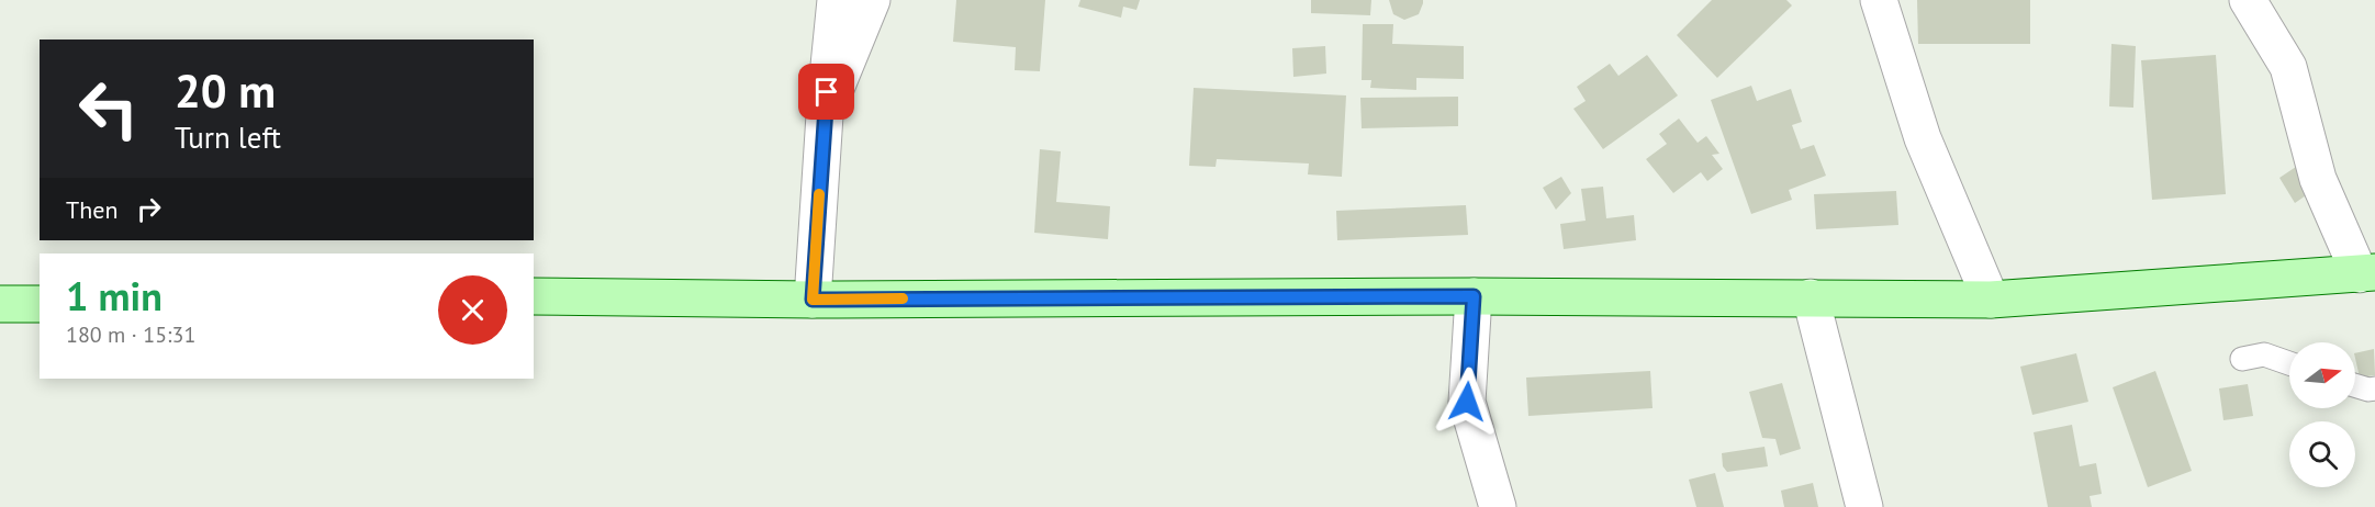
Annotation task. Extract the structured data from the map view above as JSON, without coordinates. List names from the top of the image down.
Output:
{
  "north": "right",
  "page": {
    "turn": ["20 m", "Turn left"],
    "then": "Then",
    "heading": ["1 min", "180 m · 15:31"]
  }
}
